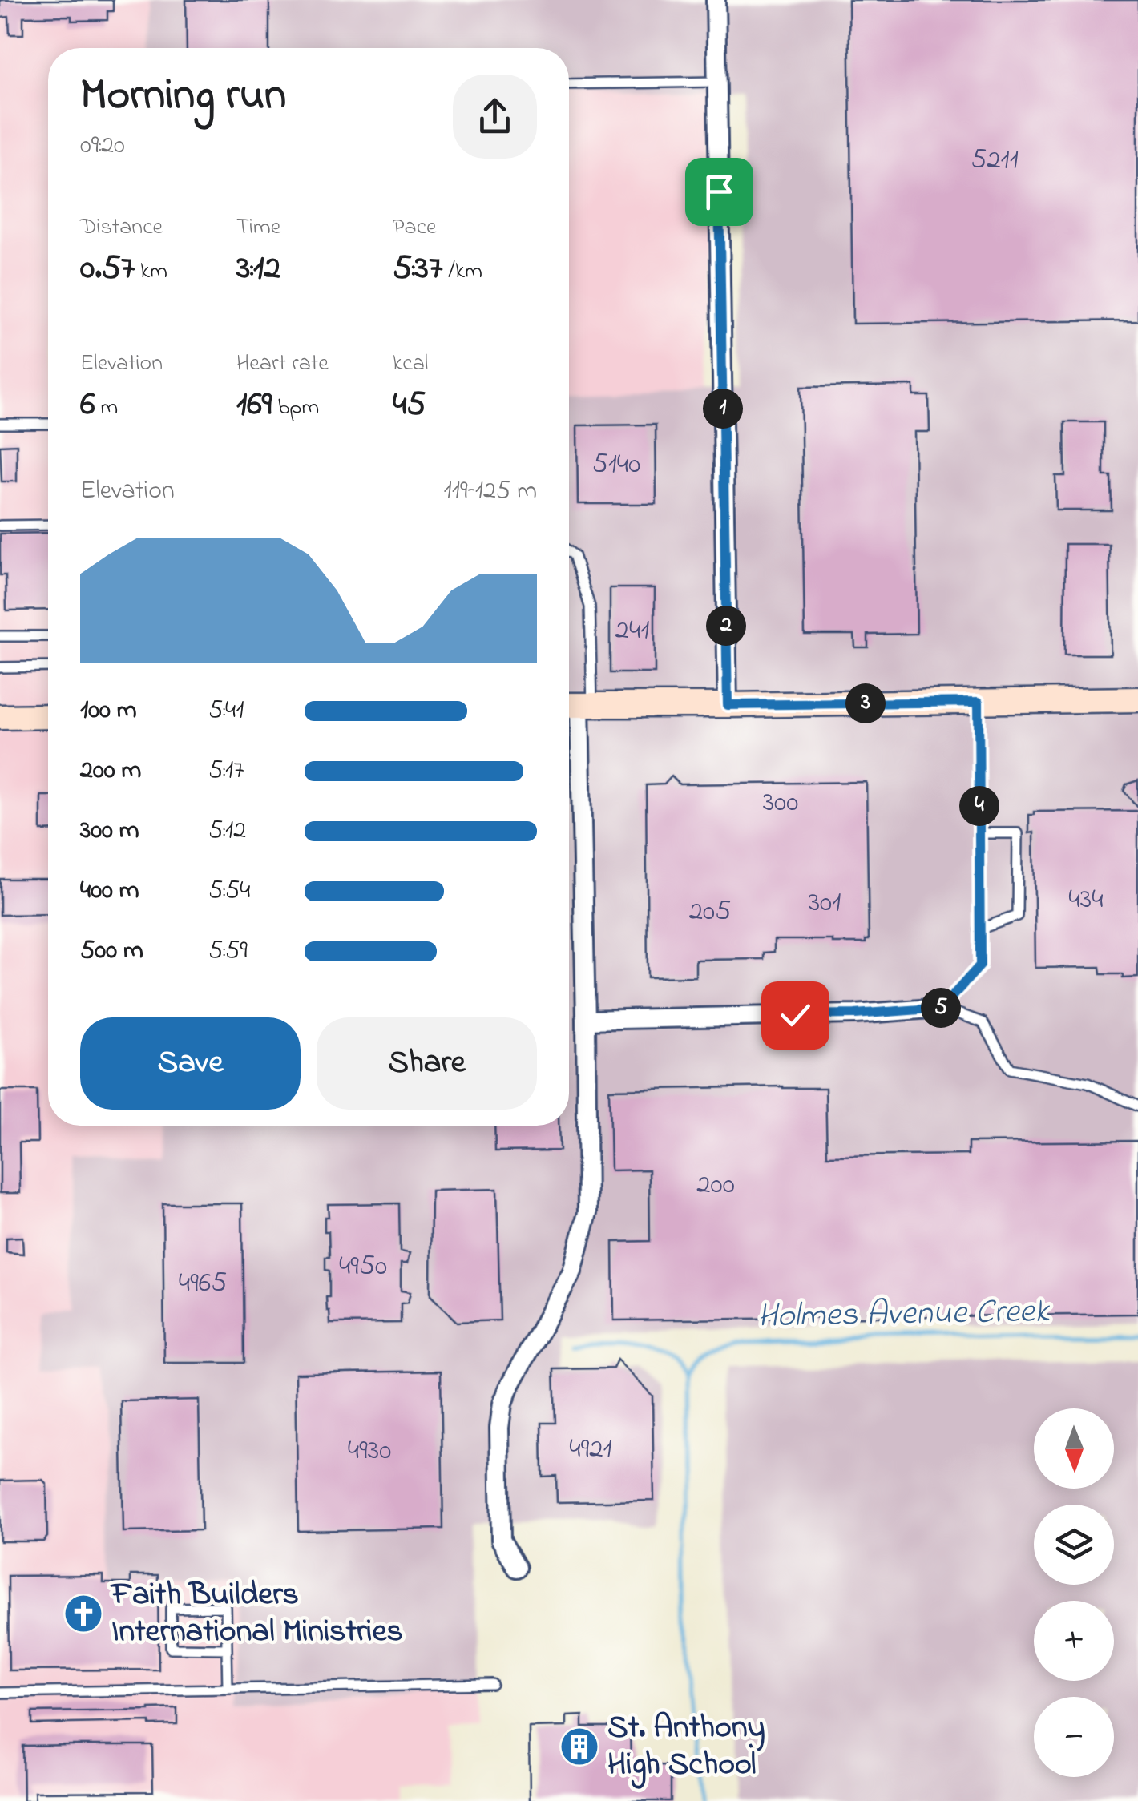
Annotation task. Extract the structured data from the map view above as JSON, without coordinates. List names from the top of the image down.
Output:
{
  "water": ["Holmes Avenue Creek"],
  "places": {
    "church": ["Faith Builders International Ministries"],
    "building": ["St. Anthony High School"]
  },
  "house_numbers": [
    "5211",
    "5140",
    "241",
    "300",
    "434",
    "301",
    "205",
    "200",
    "4950",
    "4965",
    "4921",
    "4930"
  ],
  "north": "bottom",
  "page": {
    "heading": ["Morning run", "09:20"],
    "stats": [
      ["Distance", "0.57 km"],
      ["Time", "3:12"],
      ["Pace", "5:37 /km"],
      ["Elevation", "6 m"],
      ["Heart rate", "169 bpm"],
      ["kcal", "45"]
    ],
    "pins": [
      "1",
      "2",
      "3",
      "4",
      "5"
    ],
    "chart": ["Elevation", "119–125 m"],
    "list": [
      {
        "name": "100 m",
        "note": "5:41"
      },
      {
        "name": "200 m",
        "note": "5:17"
      },
      {
        "name": "300 m",
        "note": "5:12"
      },
      {
        "name": "400 m",
        "note": "5:54"
      },
      {
        "name": "500 m",
        "note": "5:59"
      }
    ],
    "buttons": ["Save", "Share"],
    "map_buttons": ["+", "−"]
  }
}
